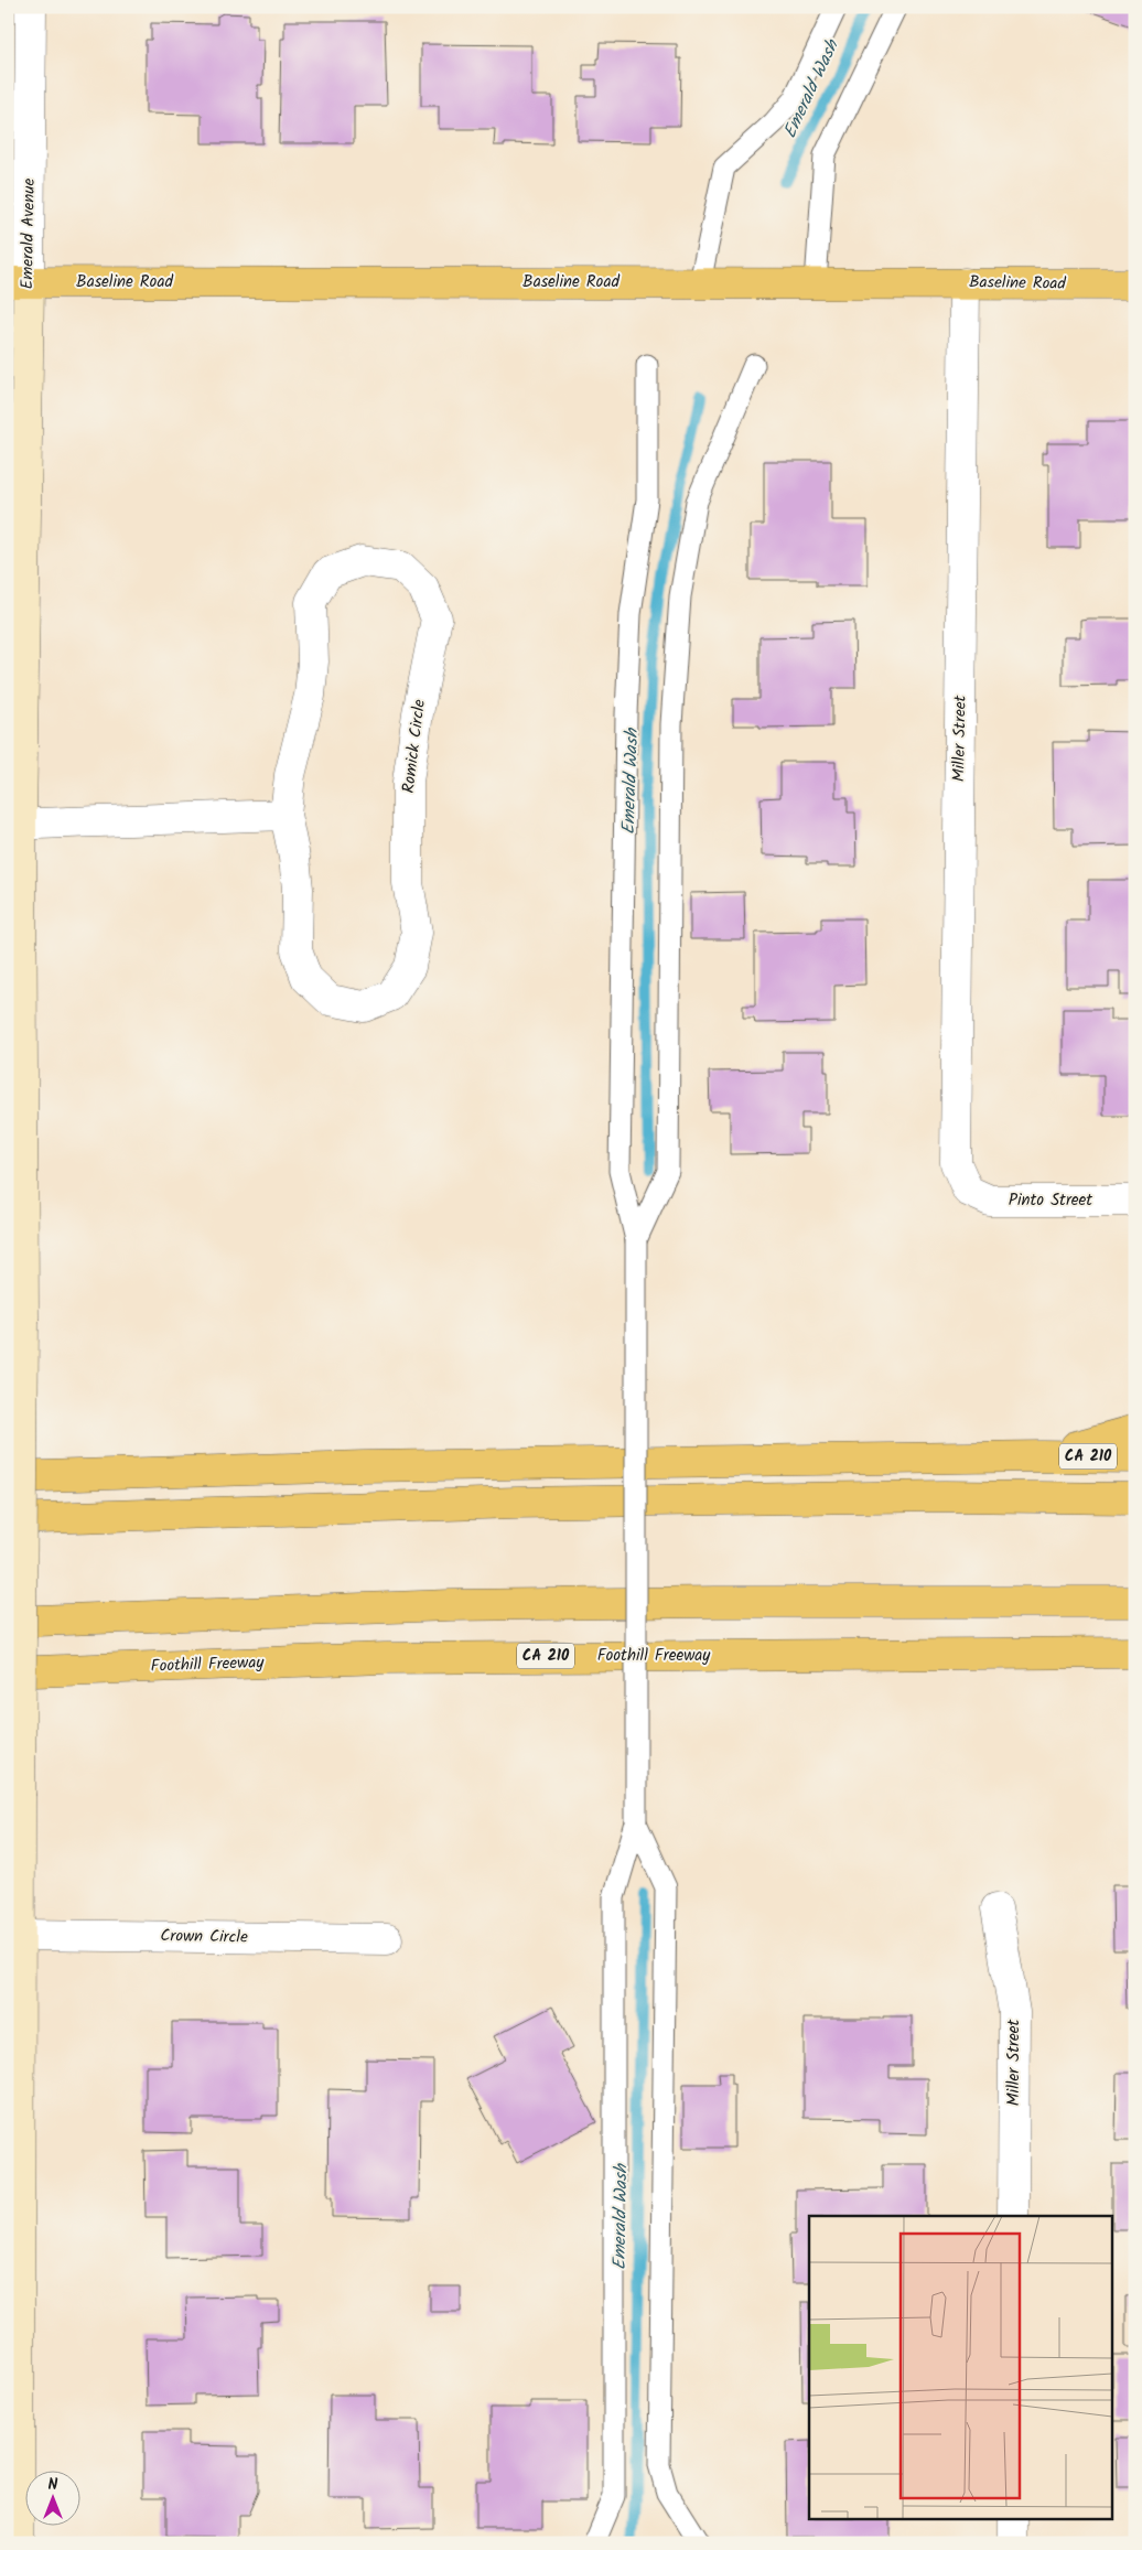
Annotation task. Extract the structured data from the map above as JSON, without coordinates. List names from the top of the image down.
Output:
{
  "streets": {
    "main road": ["Baseline Road", "CA 210", "Foothill Freeway"],
    "street": [
      "Emerald Avenue",
      "Miller Street",
      "Romick Circle",
      "Pinto Street",
      "Crown Circle"
    ]
  },
  "crossings": [
    ["Emerald Avenue", "Baseline Road"],
    ["Emerald Avenue", "Crown Circle"],
    ["Baseline Road", "Miller Street"],
    ["Miller Street", "Pinto Street"]
  ],
  "water": ["Emerald Wash"],
  "north": "top"
}
